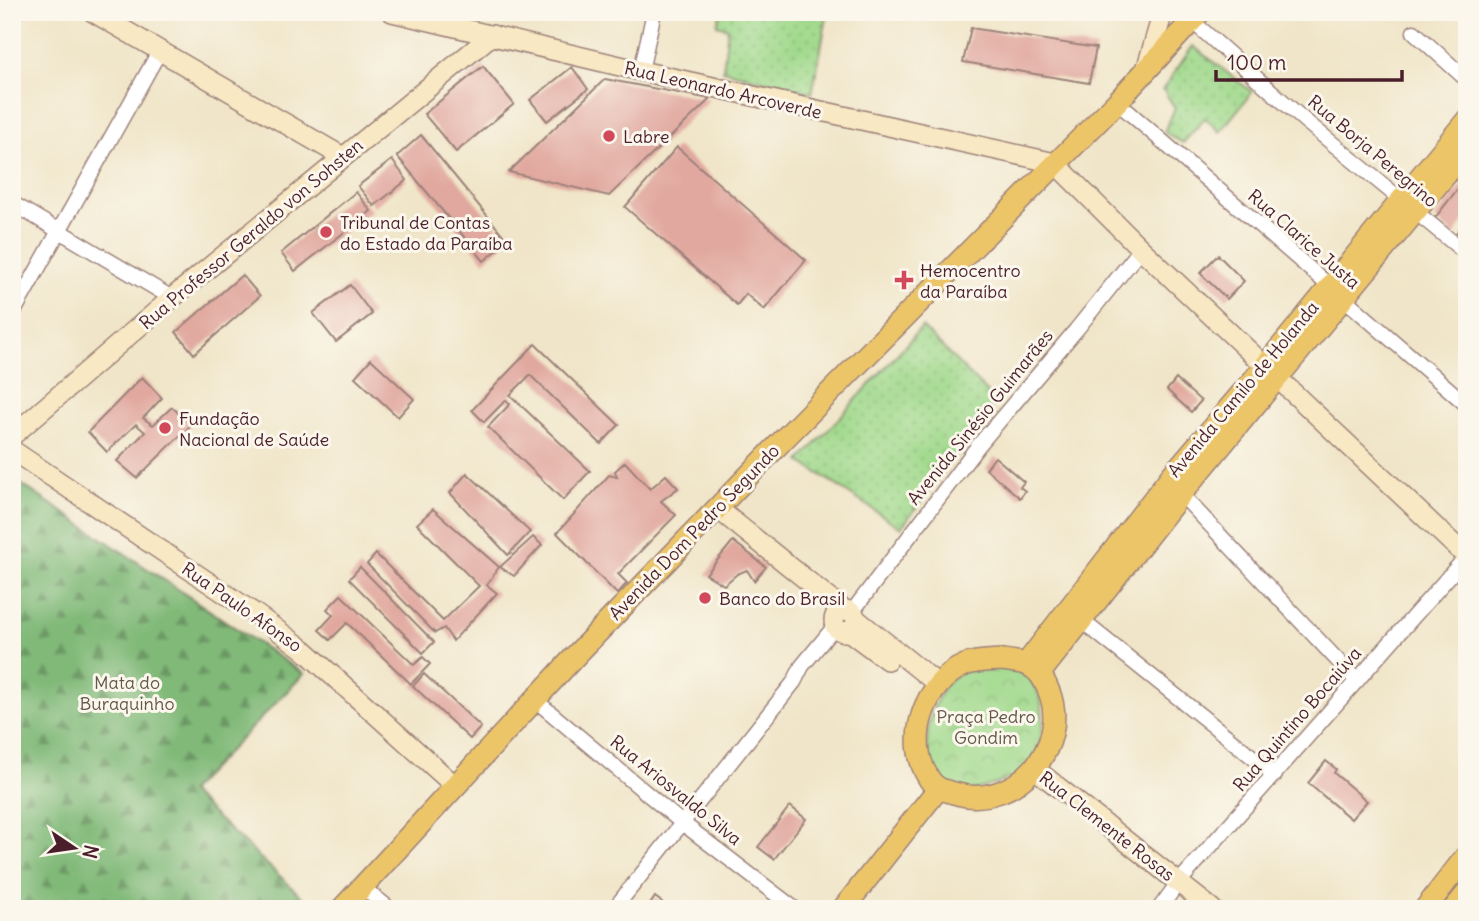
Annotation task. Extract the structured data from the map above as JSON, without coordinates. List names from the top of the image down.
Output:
{
  "streets": {
    "main road": ["Avenida Camilo de Holanda", "Avenida Dom Pedro Segundo"],
    "street": [
      "Rua Leonardo Arcoverde",
      "Rua Borja Peregrino",
      "Rua Professor Geraldo von Sohsten",
      "Rua Clarice Justa",
      "Avenida Sinésio Guimarães",
      "Rua Paulo Afonso",
      "Rua Quintino Bocaiúva",
      "Rua Ariosvaldo Silva",
      "Rua Clemente Rosas"
    ]
  },
  "crossings": [
    ["Rua Leonardo Arcoverde", "Rua Professor Geraldo von Sohsten"],
    ["Rua Leonardo Arcoverde", "Avenida Dom Pedro Segundo"],
    ["Rua Borja Peregrino", "Avenida Camilo de Holanda"],
    ["Rua Borja Peregrino", "Avenida Dom Pedro Segundo"],
    ["Rua Clarice Justa", "Avenida Camilo de Holanda"],
    ["Rua Clarice Justa", "Avenida Dom Pedro Segundo"],
    ["Avenida Camilo de Holanda", "Rua Clemente Rosas"],
    ["Avenida Sinésio Guimarães", "Rua Ariosvaldo Silva"],
    ["Avenida Dom Pedro Segundo", "Rua Paulo Afonso"],
    ["Avenida Dom Pedro Segundo", "Rua Ariosvaldo Silva"],
    ["Rua Quintino Bocaiúva", "Rua Clemente Rosas"]
  ],
  "parks": ["Mata do Buraquinho", "Praça Pedro Gondim"],
  "places": {
    "other": [
      "Labre",
      "Tribunal de Contas do Estado da Paraíba",
      "Fundação Nacional de Saúde",
      "Banco do Brasil"
    ],
    "health": ["Hemocentro da Paraíba"]
  },
  "scale_bar": "100 m",
  "north": "right"
}
